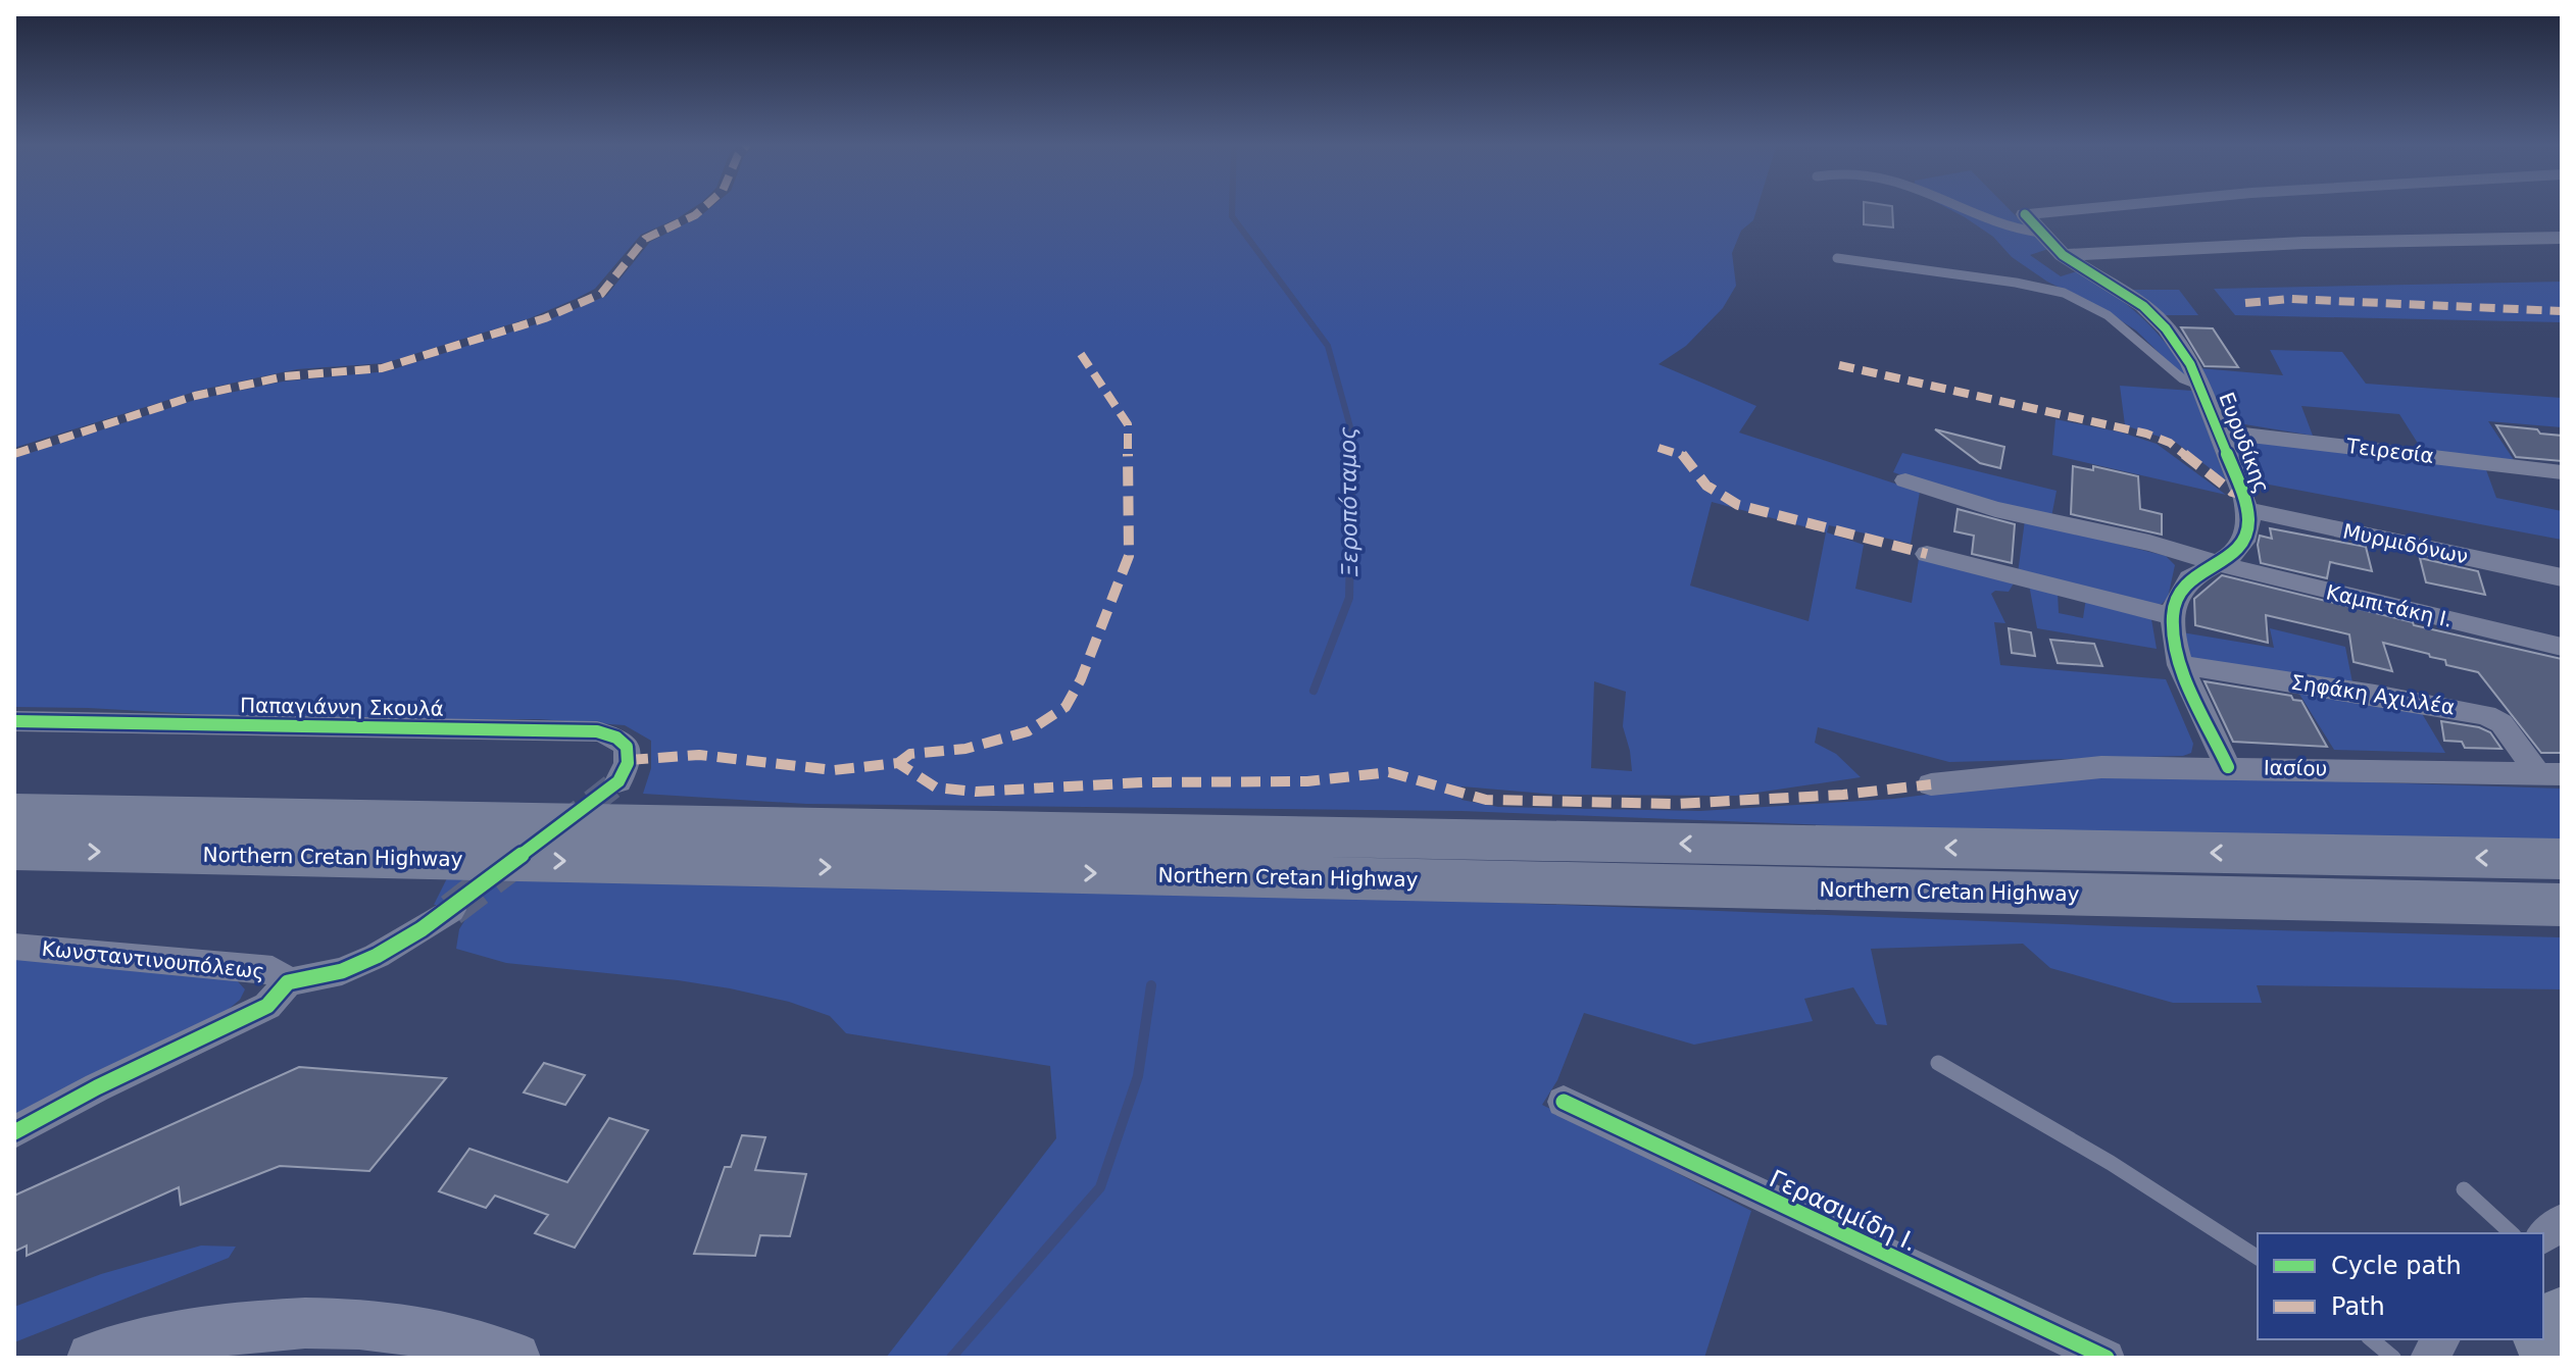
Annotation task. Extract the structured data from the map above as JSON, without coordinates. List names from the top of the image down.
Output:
{
  "streets": {
    "highway": ["Northern Cretan Highway"],
    "street": [
      "Ευρυδίκης",
      "Τειρεσία",
      "Μυρμιδόνων",
      "Καμπιτάκη Ι.",
      "Σηφάκη Αχιλλέα",
      "Παπαγιάννη Σκουλά",
      "Ιασίου",
      "Κωνσταντινουπόλεως",
      "Γερασιμίδη Ι."
    ]
  },
  "crossings": [
    ["Ευρυδίκης", "Τειρεσία"],
    ["Ευρυδίκης", "Μυρμιδόνων"],
    ["Ευρυδίκης", "Καμπιτάκη Ι."],
    ["Σηφάκη Αχιλλέα", "Ιασίου"]
  ],
  "water": ["Ξεροπόταμος"],
  "legend": ["Cycle path", "Path"]
}
